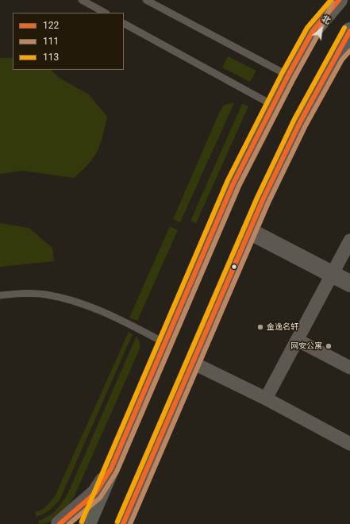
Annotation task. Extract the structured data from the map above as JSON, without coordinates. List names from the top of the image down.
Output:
{
  "places": ["金逸名轩", "网安公寓"],
  "lines": ["transit line 122", "transit line 113", "transit line 111"],
  "legend": ["122", "111", "113"],
  "north": "top right"
}
